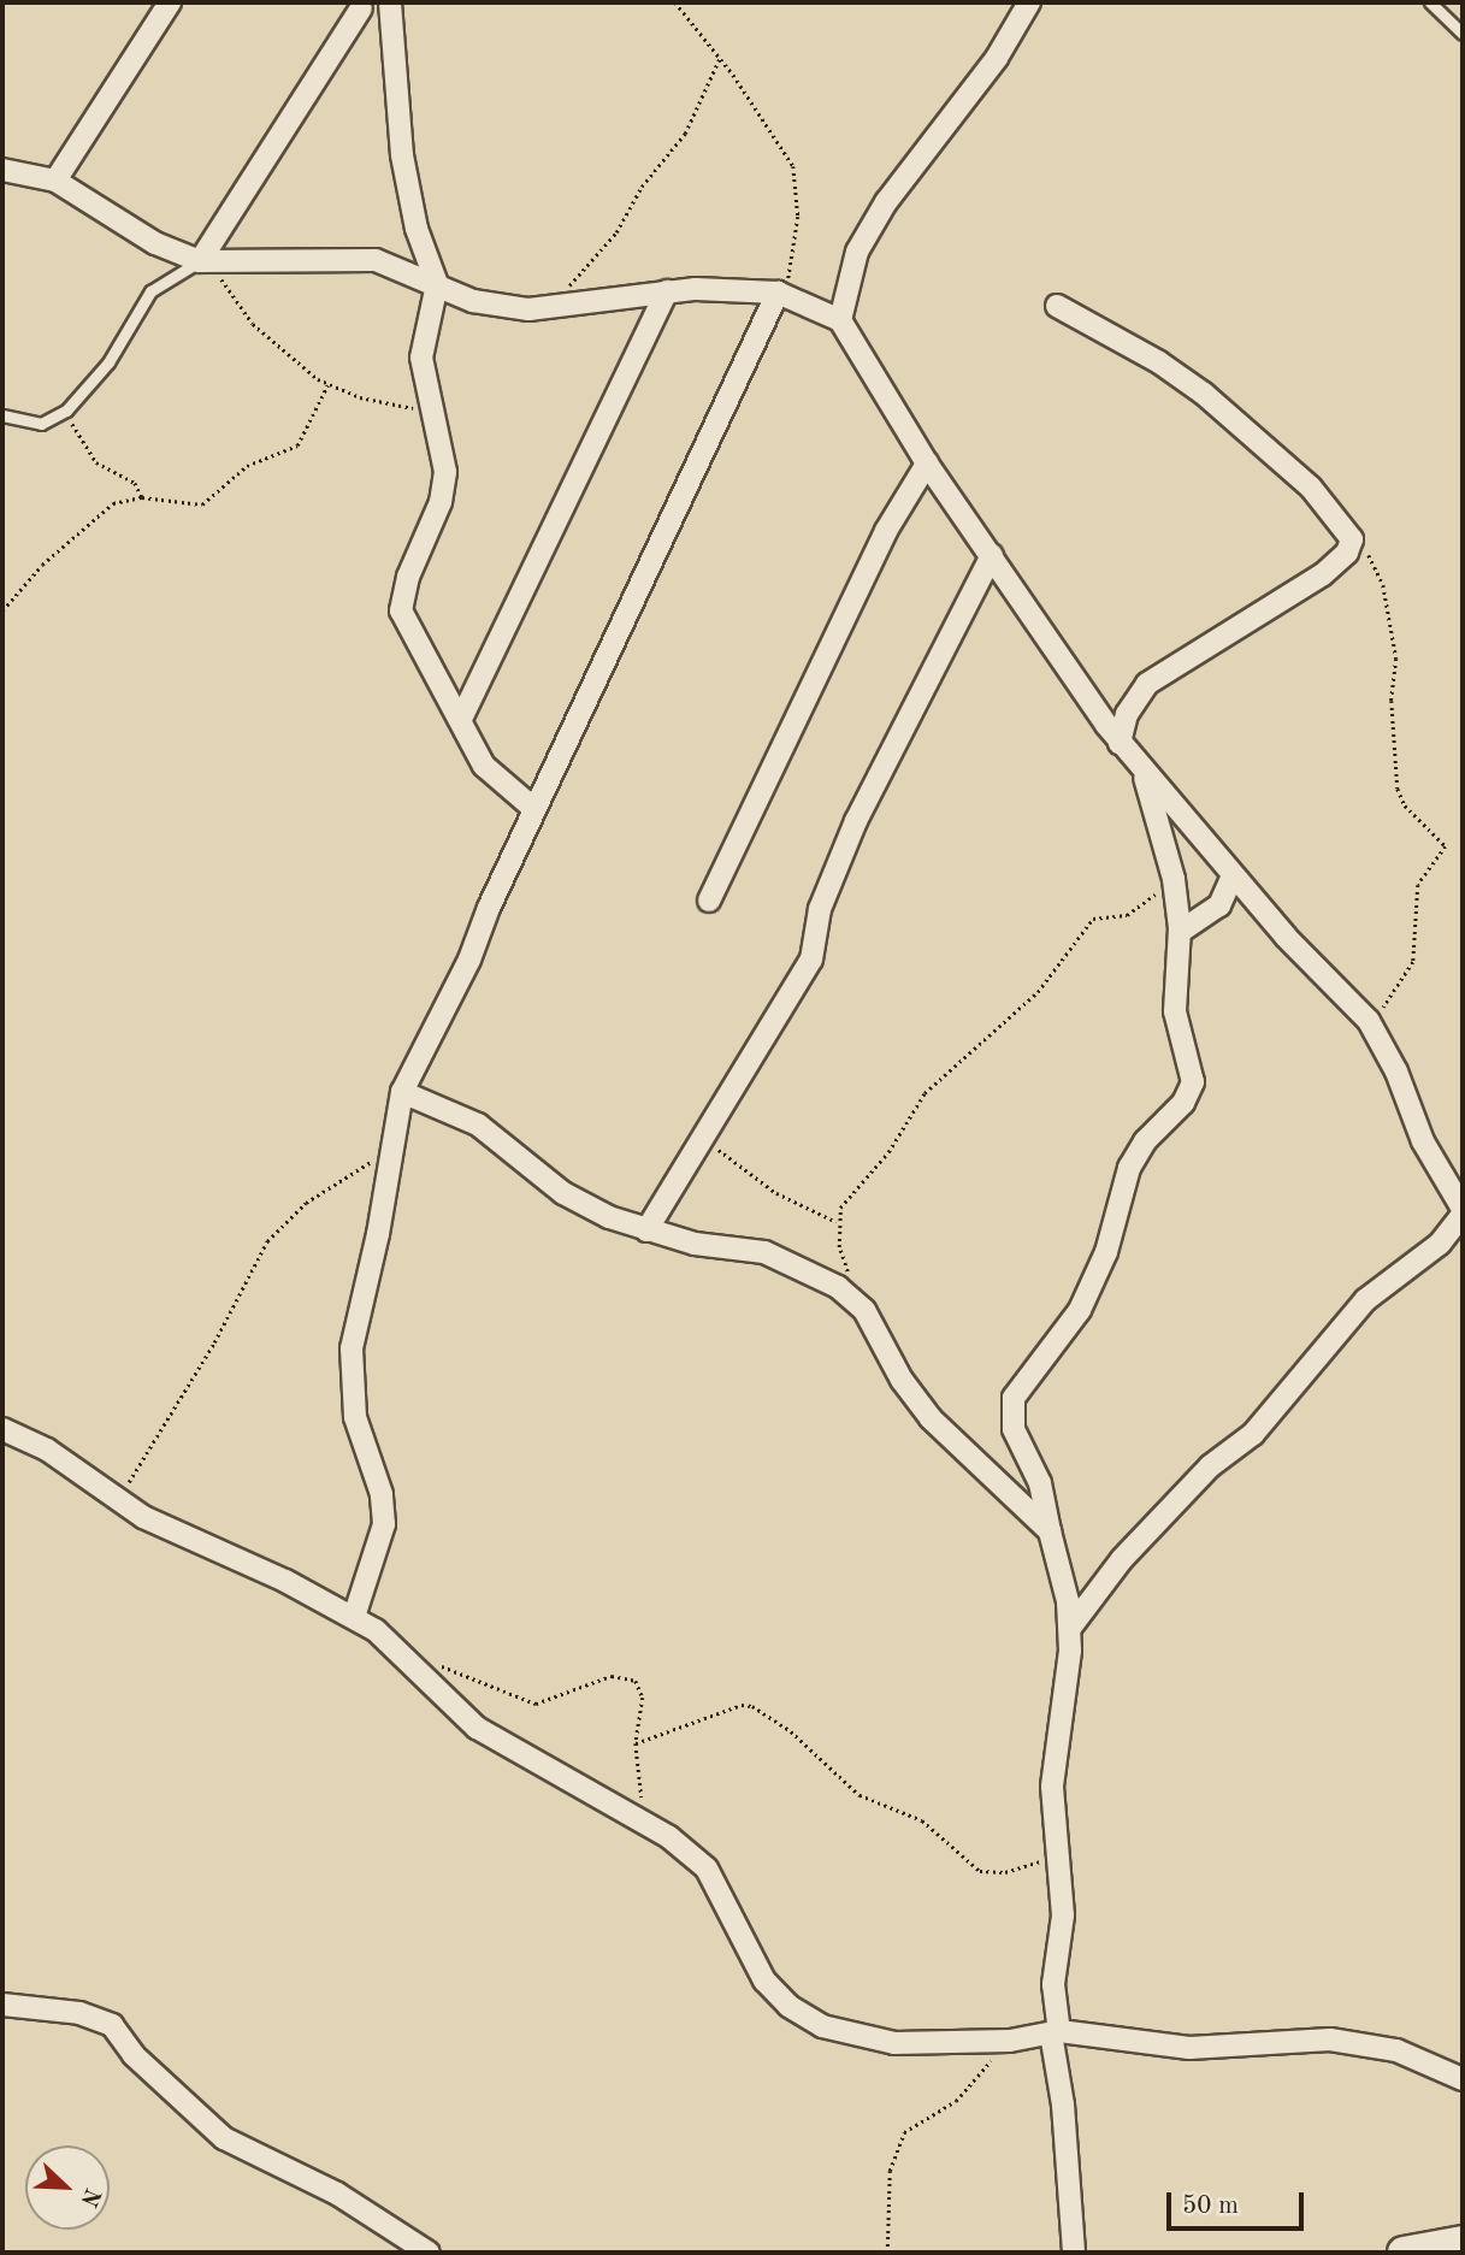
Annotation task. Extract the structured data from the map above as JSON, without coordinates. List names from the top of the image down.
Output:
{
  "scale_bar": "50 m",
  "north": "bottom right"
}
